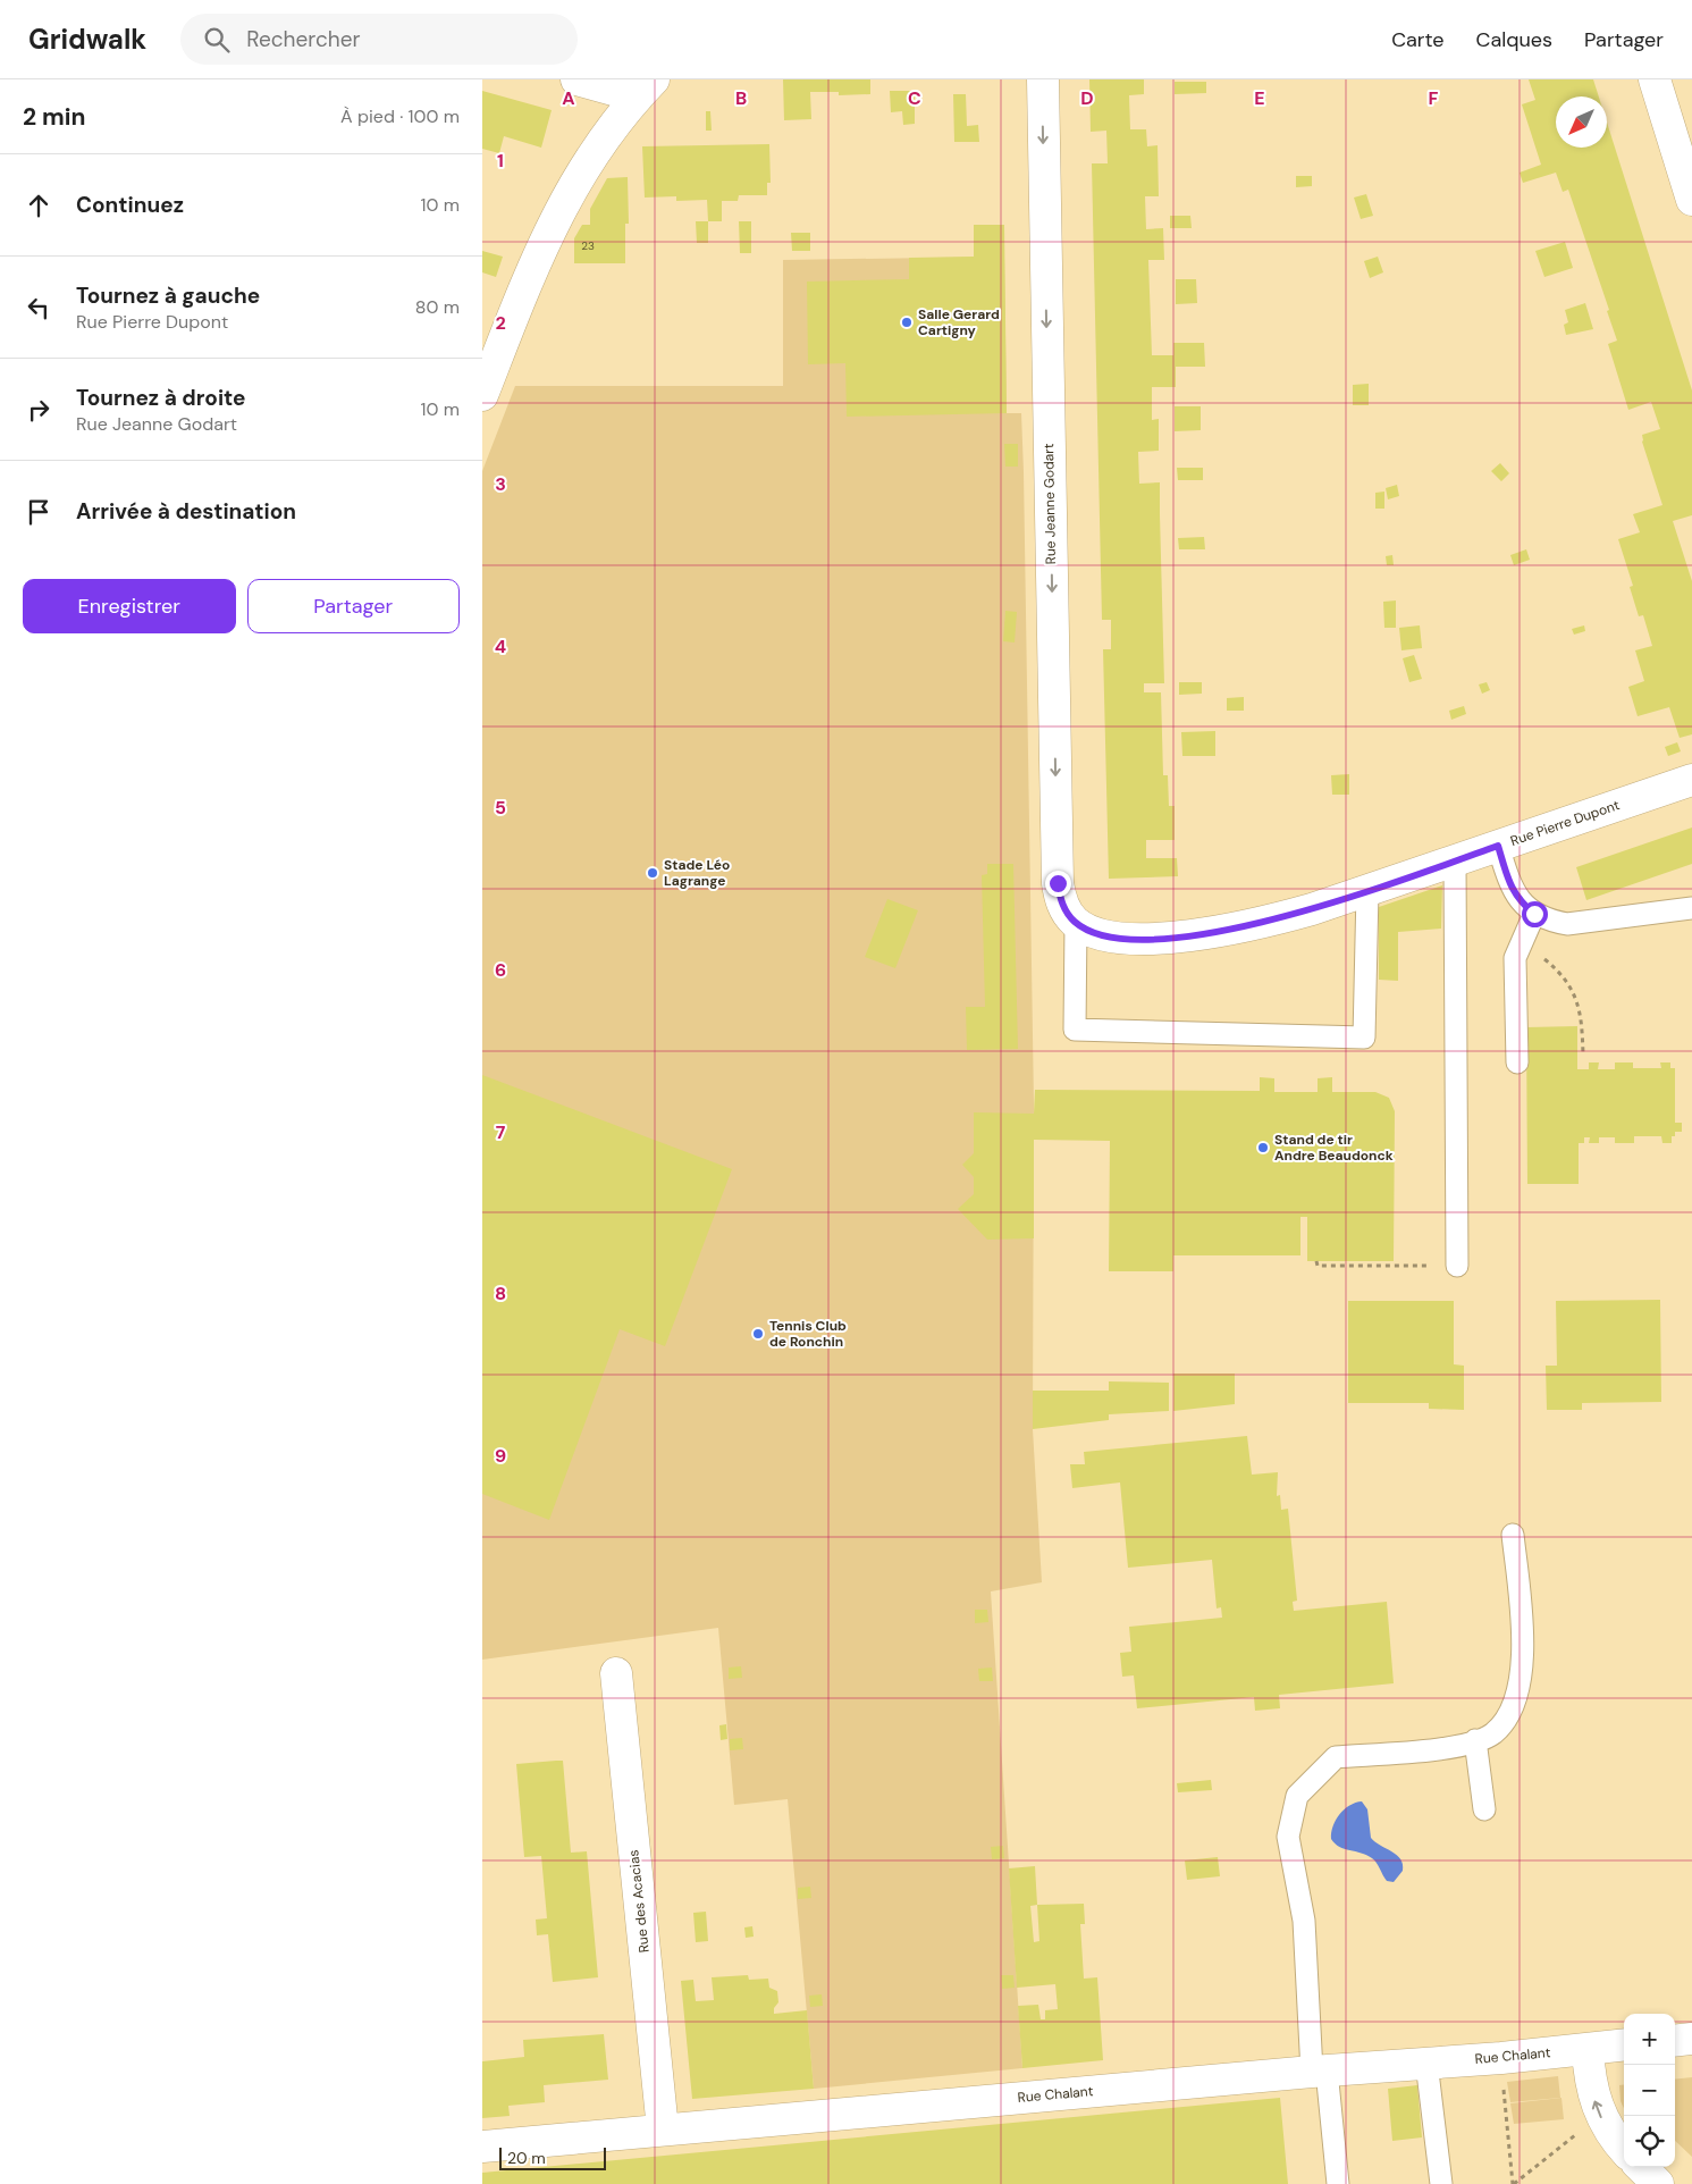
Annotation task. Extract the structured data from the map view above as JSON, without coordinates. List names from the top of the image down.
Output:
{
  "streets": {
    "street": [
      "Rue Jeanne Godart",
      "Rue Pierre Dupont",
      "Rue des Acacias",
      "Rue Chalant"
    ]
  },
  "crossings": [
    ["Rue Jeanne Godart", "Rue Pierre Dupont"],
    ["Rue des Acacias", "Rue Chalant"]
  ],
  "one_way": ["Rue Jeanne Godart"],
  "places": [
    "Salle Gerard Cartigny",
    "Stade Léo Lagrange",
    "Stand de tir Andre Beaudonck",
    "Tennis Club de Ronchin"
  ],
  "house_numbers": ["23"],
  "scale_bar": "20 m",
  "north": "bottom left",
  "page": {
    "header": "Gridwalk",
    "search": "Rechercher",
    "nav": ["Carte", "Calques", "Partager"],
    "heading": ["2 min", "À pied · 100 m"],
    "list": [
      ["Continuez", "10 m"],
      ["Tournez à gauche", "Rue Pierre Dupont", "80 m"],
      ["Tournez à droite", "Rue Jeanne Godart", "10 m"],
      "Arrivée à destination"
    ],
    "buttons": ["Enregistrer", "Partager"],
    "map_buttons": ["+", "−"],
    "scale": "20 m"
  },
  "grid": {
    "columns": [
      "A",
      "B",
      "C",
      "D",
      "E",
      "F"
    ],
    "rows": [
      "1",
      "2",
      "3",
      "4",
      "5",
      "6",
      "7",
      "8",
      "9"
    ]
  }
}
